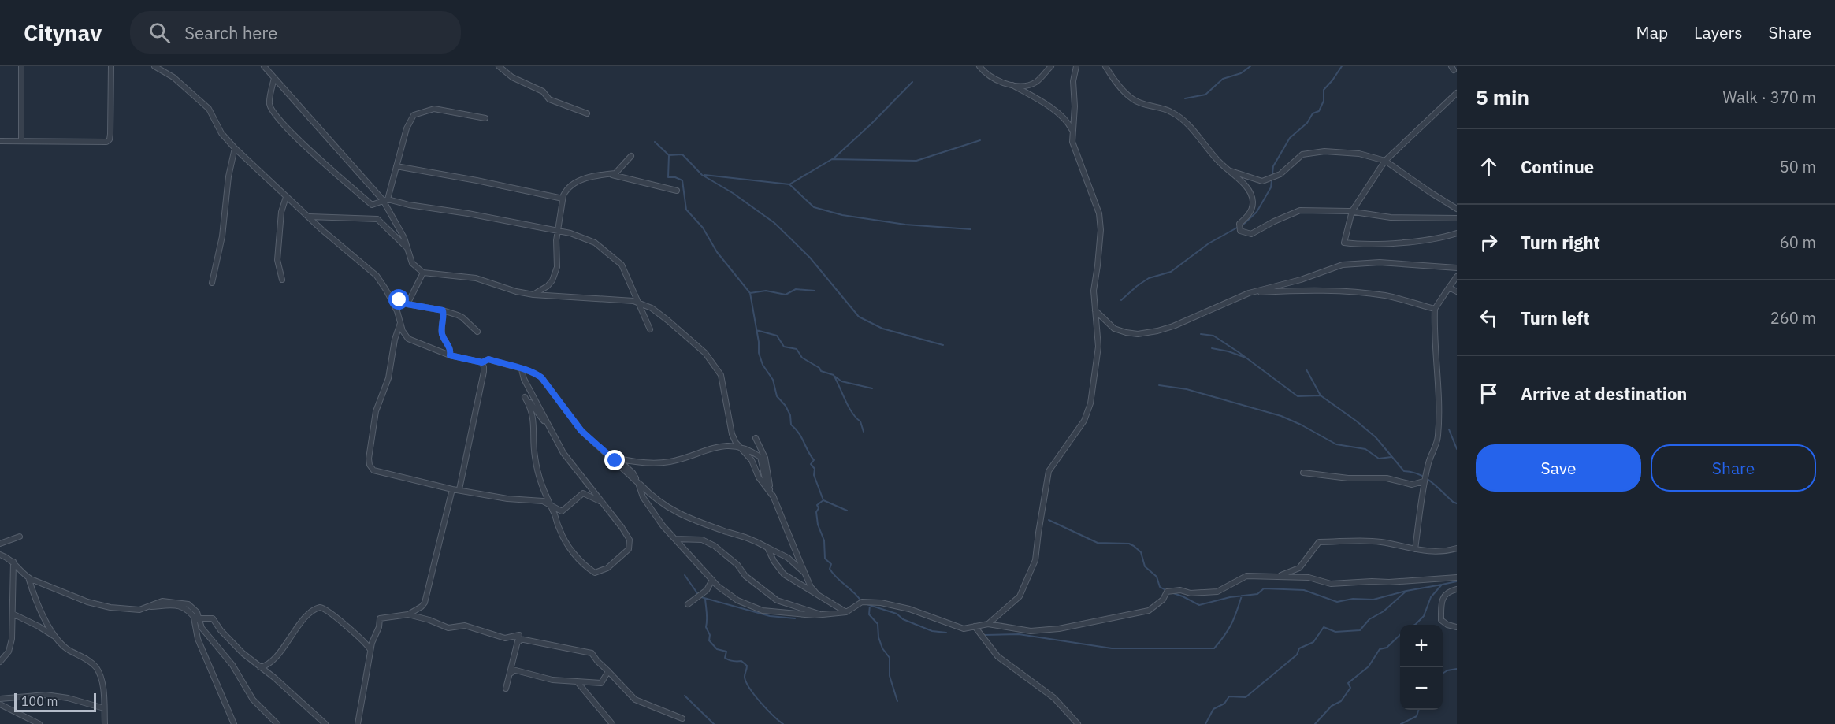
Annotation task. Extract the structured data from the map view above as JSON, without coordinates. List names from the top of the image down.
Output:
{
  "scale_bar": "100 m",
  "page": {
    "header": "Citynav",
    "search": "Search here",
    "nav": ["Map", "Layers", "Share"],
    "heading": ["5 min", "Walk · 370 m"],
    "list": [
      ["Continue", "50 m"],
      ["Turn right", "60 m"],
      ["Turn left", "260 m"],
      "Arrive at destination"
    ],
    "buttons": ["Save", "Share"],
    "map_buttons": ["+", "−"],
    "scale": "100 m"
  }
}
